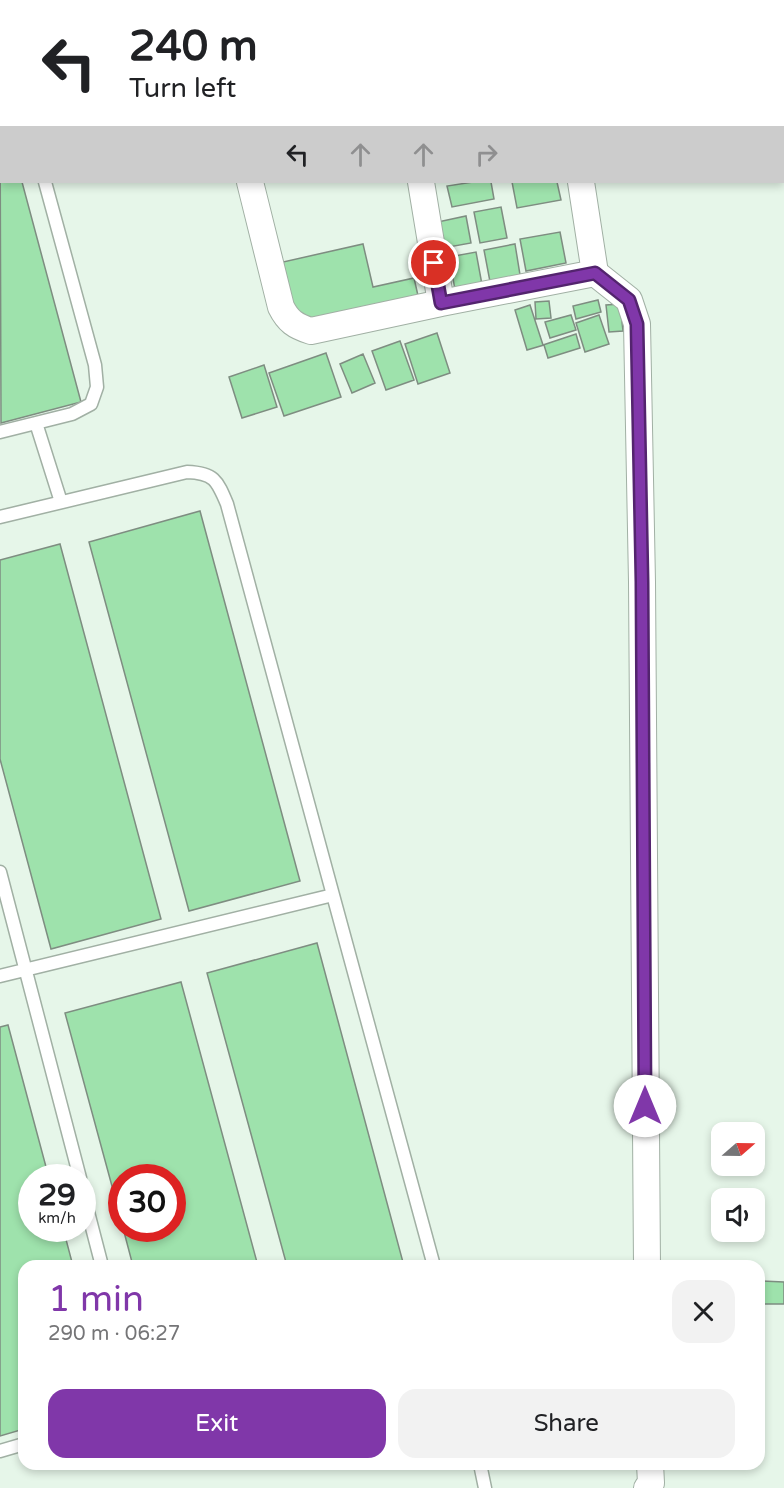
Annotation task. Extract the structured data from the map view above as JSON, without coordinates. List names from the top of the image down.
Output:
{
  "north": "right",
  "page": {
    "turn": ["240 m", "Turn left"],
    "speed": "29 km/h",
    "limit": "30",
    "heading": ["1 min", "290 m · 06:27"],
    "buttons": ["Exit", "Share"]
  }
}
